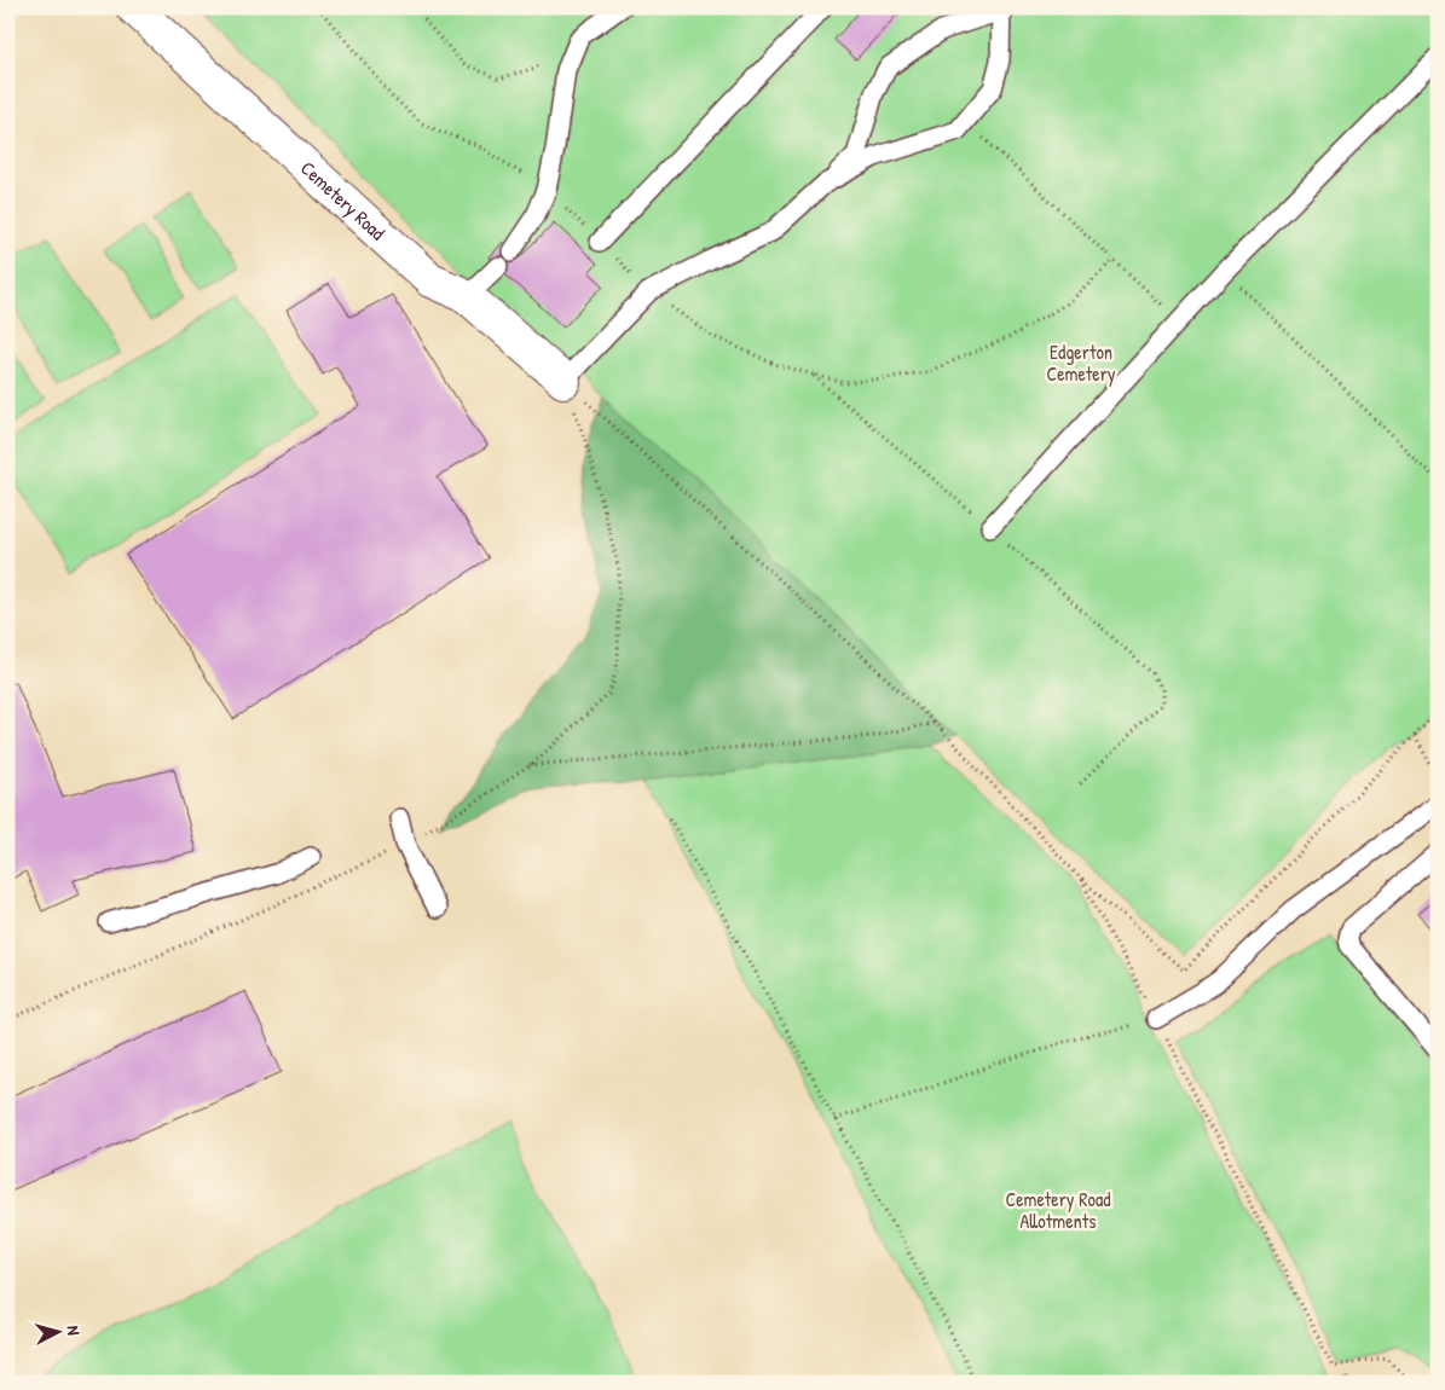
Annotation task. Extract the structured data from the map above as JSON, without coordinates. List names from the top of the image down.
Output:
{
  "streets": {
    "street": ["Cemetery Road"]
  },
  "parks": ["Edgerton Cemetery", "Cemetery Road Allotments"],
  "north": "right"
}
